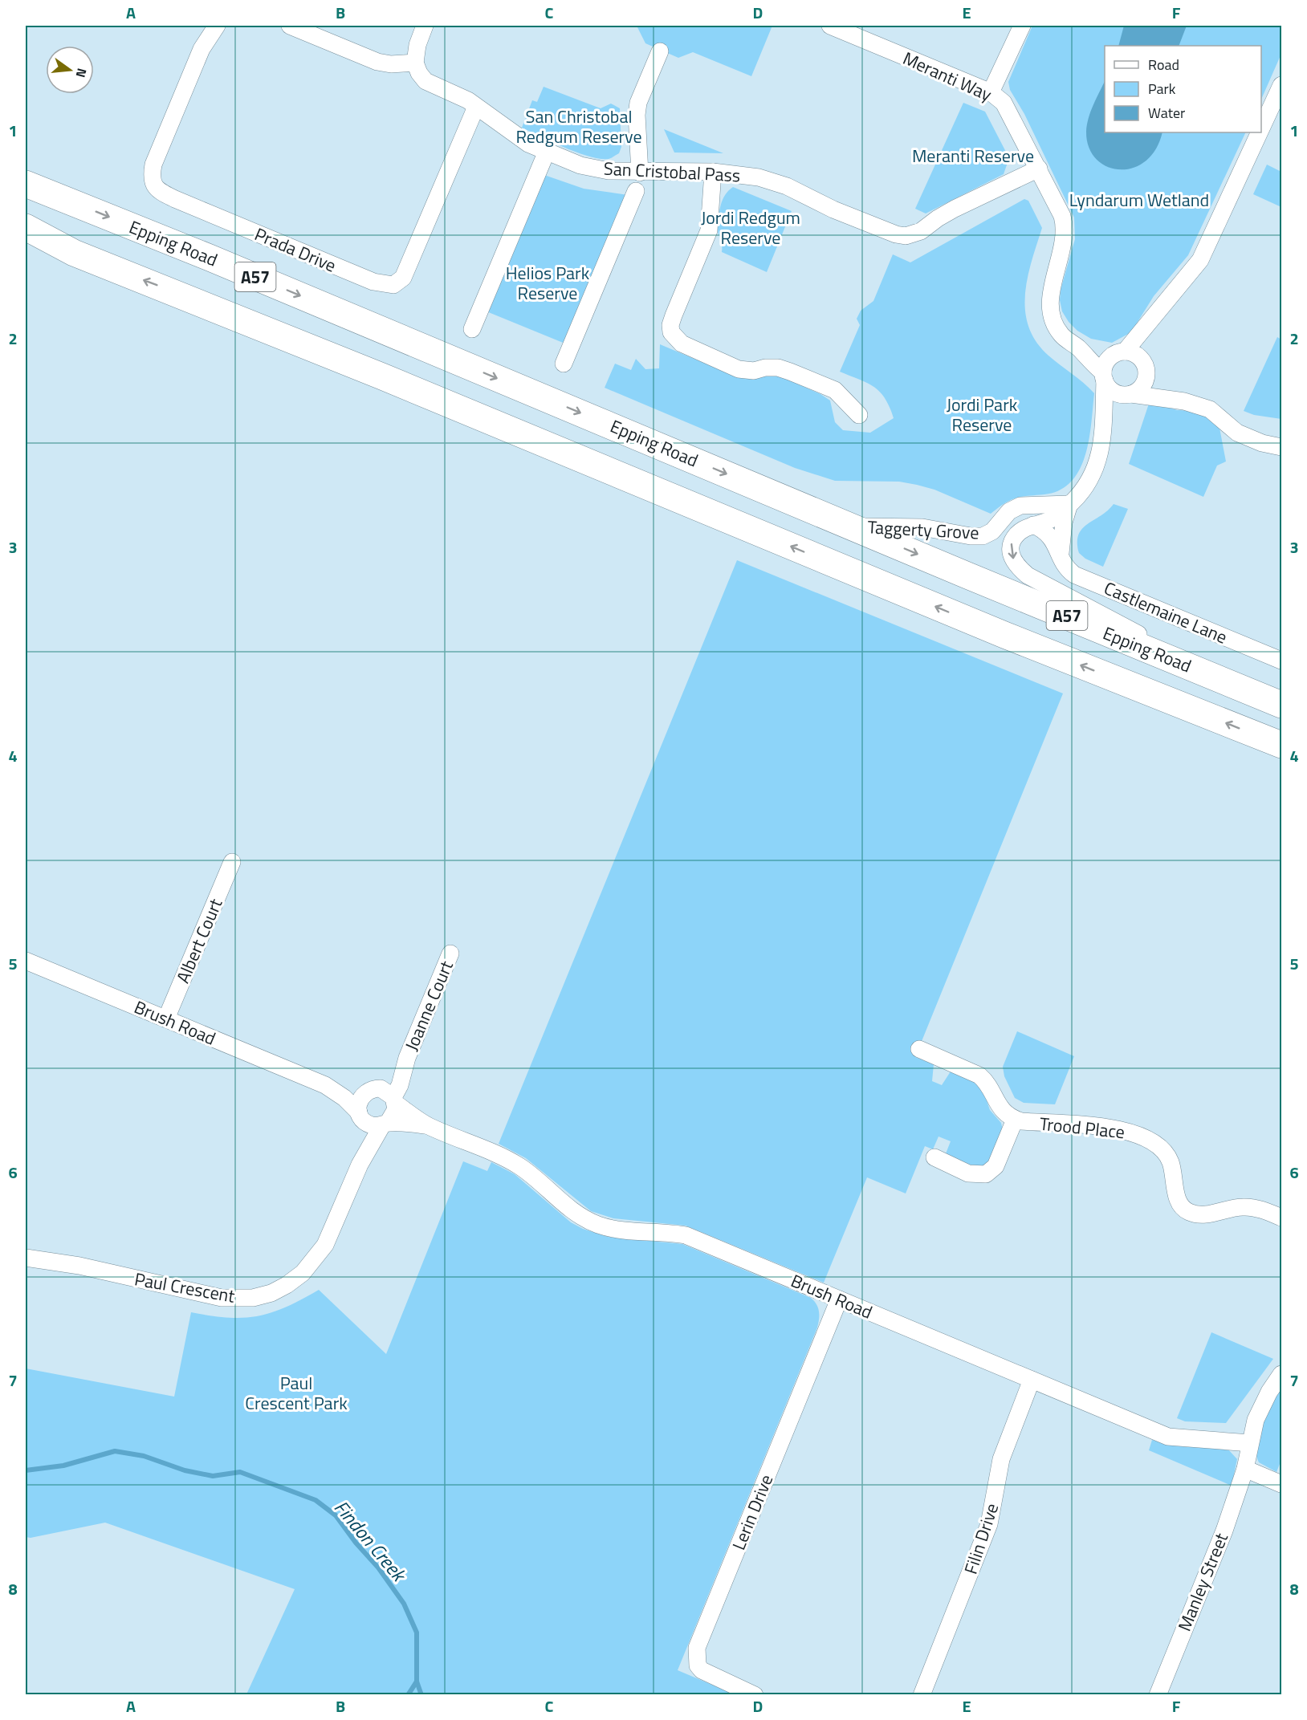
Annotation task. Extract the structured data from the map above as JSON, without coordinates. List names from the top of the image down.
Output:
{
  "streets": {
    "main road": ["Epping Road", "A57"],
    "street": [
      "Meranti Way",
      "San Cristobal Pass",
      "Prada Drive",
      "Taggerty Grove",
      "Castlemaine Lane",
      "Albert Court",
      "Joanne Court",
      "Brush Road",
      "Trood Place",
      "Paul Crescent",
      "Lerin Drive",
      "Filin Drive",
      "Manley Street"
    ]
  },
  "crossings": [
    ["Meranti Way", "San Cristobal Pass"],
    ["San Cristobal Pass", "Prada Drive"],
    ["Epping Road", "Taggerty Grove"],
    ["Albert Court", "Brush Road"],
    ["Joanne Court", "Brush Road"],
    ["Joanne Court", "Paul Crescent"],
    ["Brush Road", "Paul Crescent"],
    ["Brush Road", "Lerin Drive"],
    ["Brush Road", "Filin Drive"],
    ["Brush Road", "Manley Street"]
  ],
  "water": ["Findon Creek"],
  "parks": [
    "San Christobal Redgum Reserve",
    "Meranti Reserve",
    "Lyndarum Wetland",
    "Jordi Redgum Reserve",
    "Helios Park Reserve",
    "Jordi Park Reserve",
    "Paul Crescent Park"
  ],
  "legend": ["Road", "Park", "Water"],
  "north": "right",
  "grid": {
    "columns": [
      "A",
      "B",
      "C",
      "D",
      "E",
      "F"
    ],
    "rows": [
      "1",
      "2",
      "3",
      "4",
      "5",
      "6",
      "7",
      "8"
    ]
  }
}
